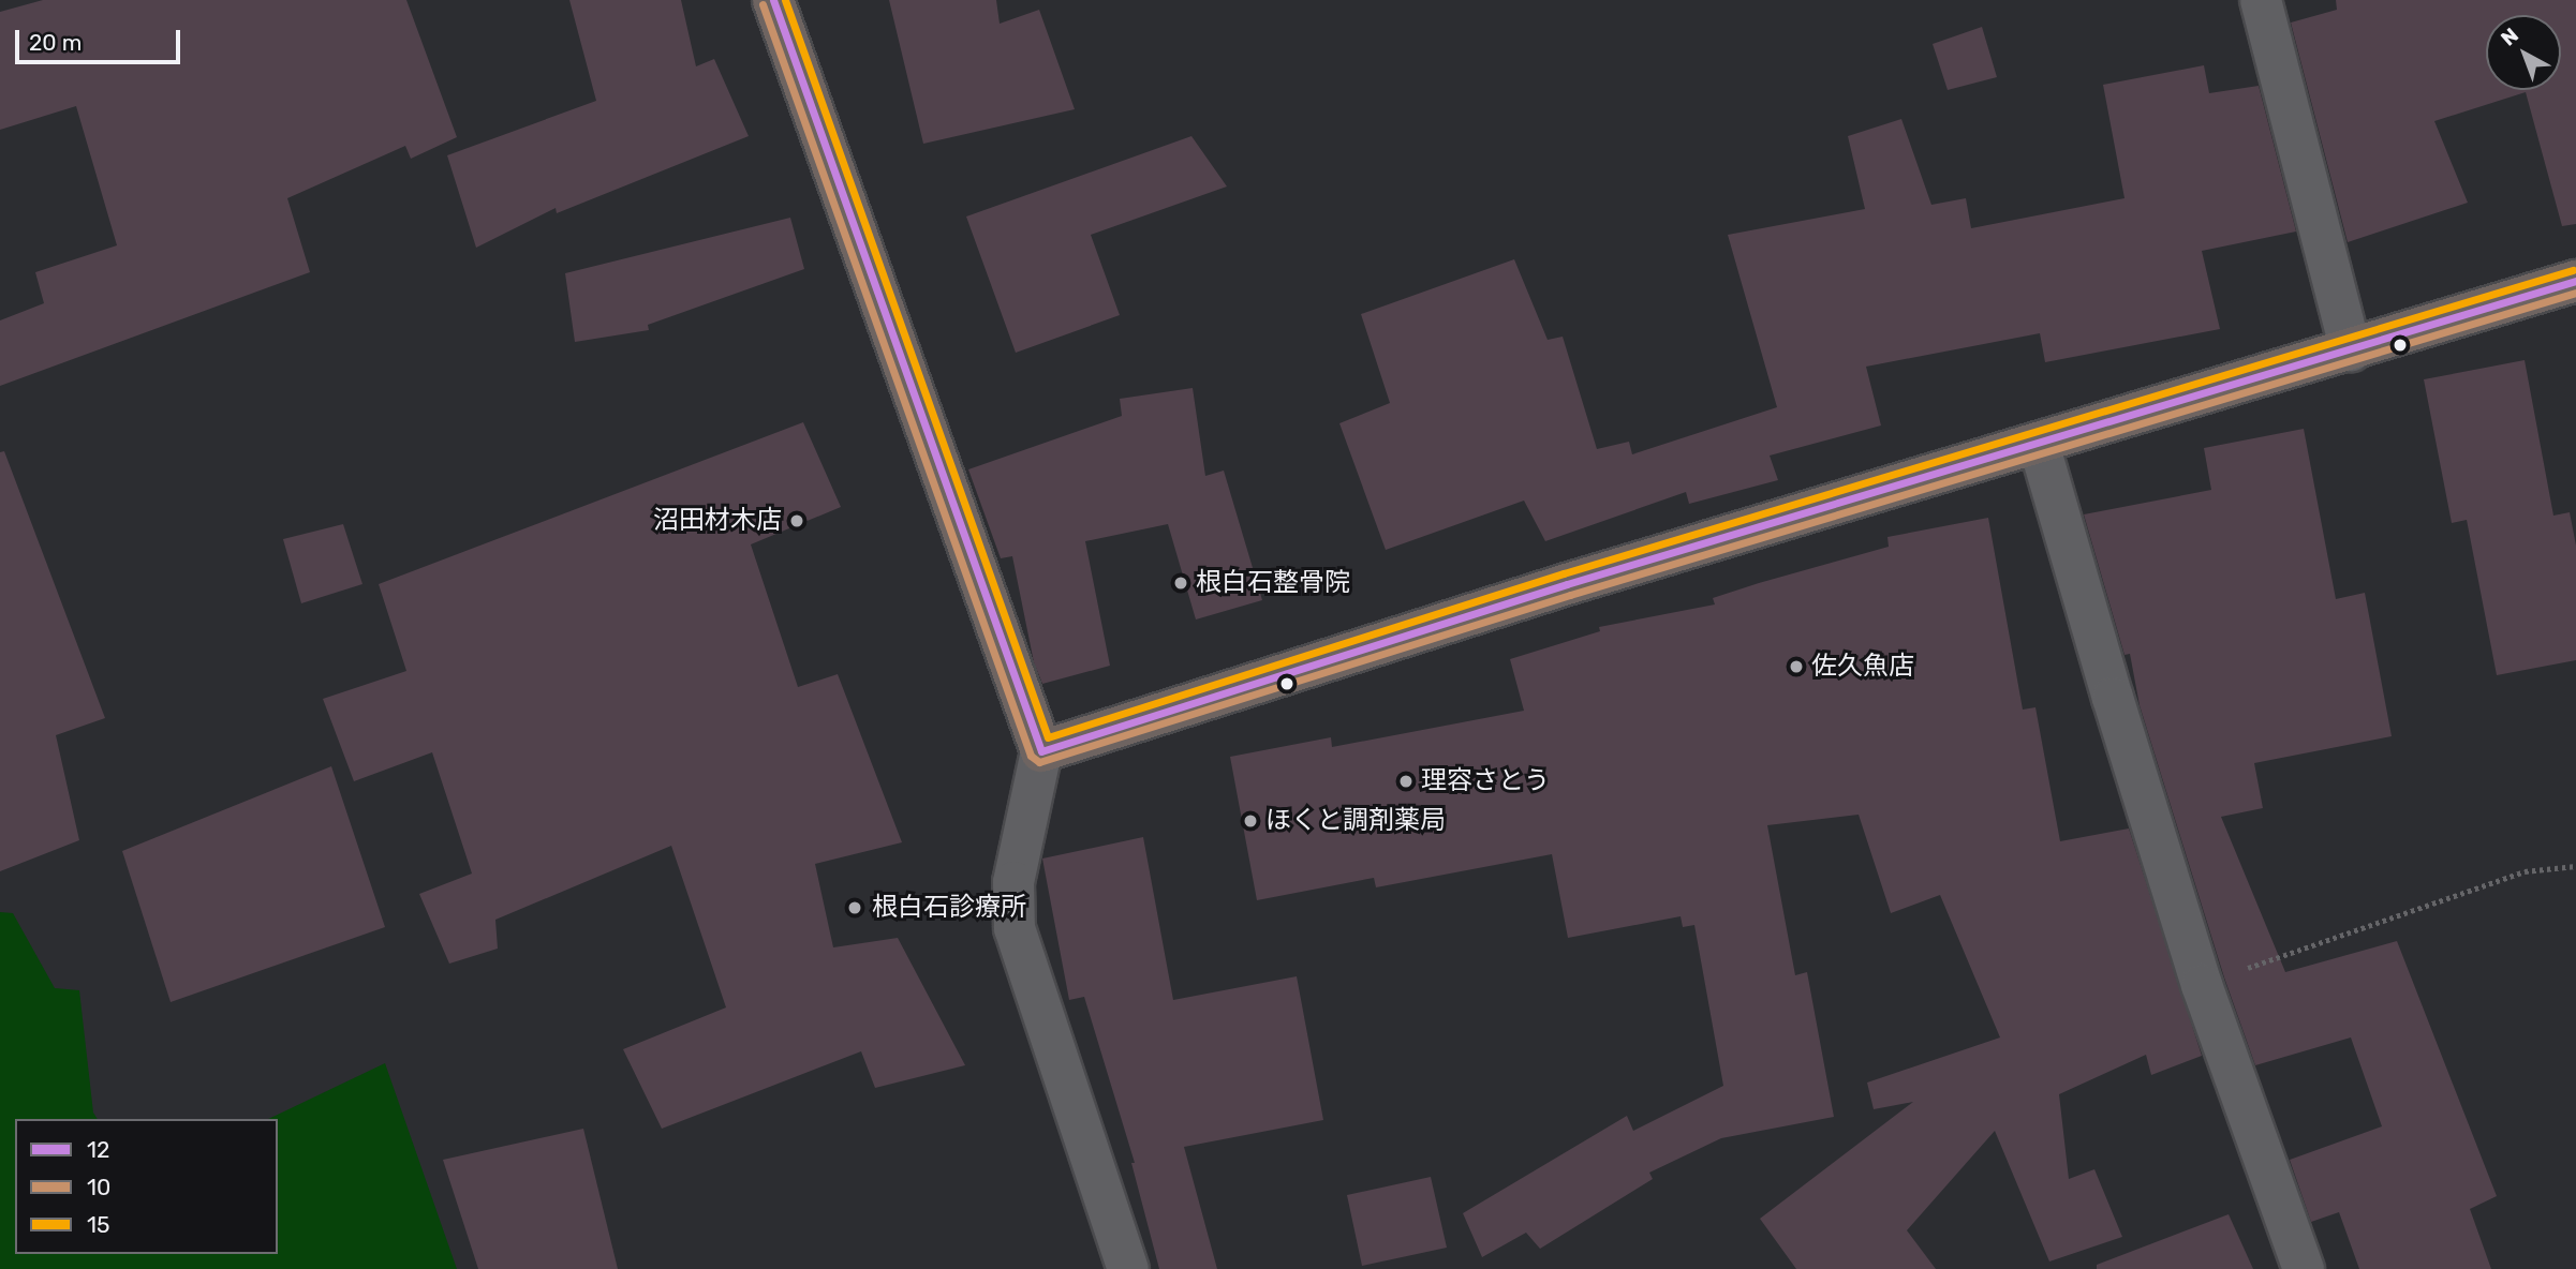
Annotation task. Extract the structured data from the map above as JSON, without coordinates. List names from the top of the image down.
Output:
{
  "places": [
    "沼田材木店",
    "根白石整骨院",
    "佐久魚店",
    "理容さとう",
    "ほくと調剤薬局",
    "根白石診療所"
  ],
  "lines": ["transit line 12", "transit line 15", "transit line 10"],
  "legend": ["12", "10", "15"],
  "scale_bar": "20 m",
  "north": "top left"
}
